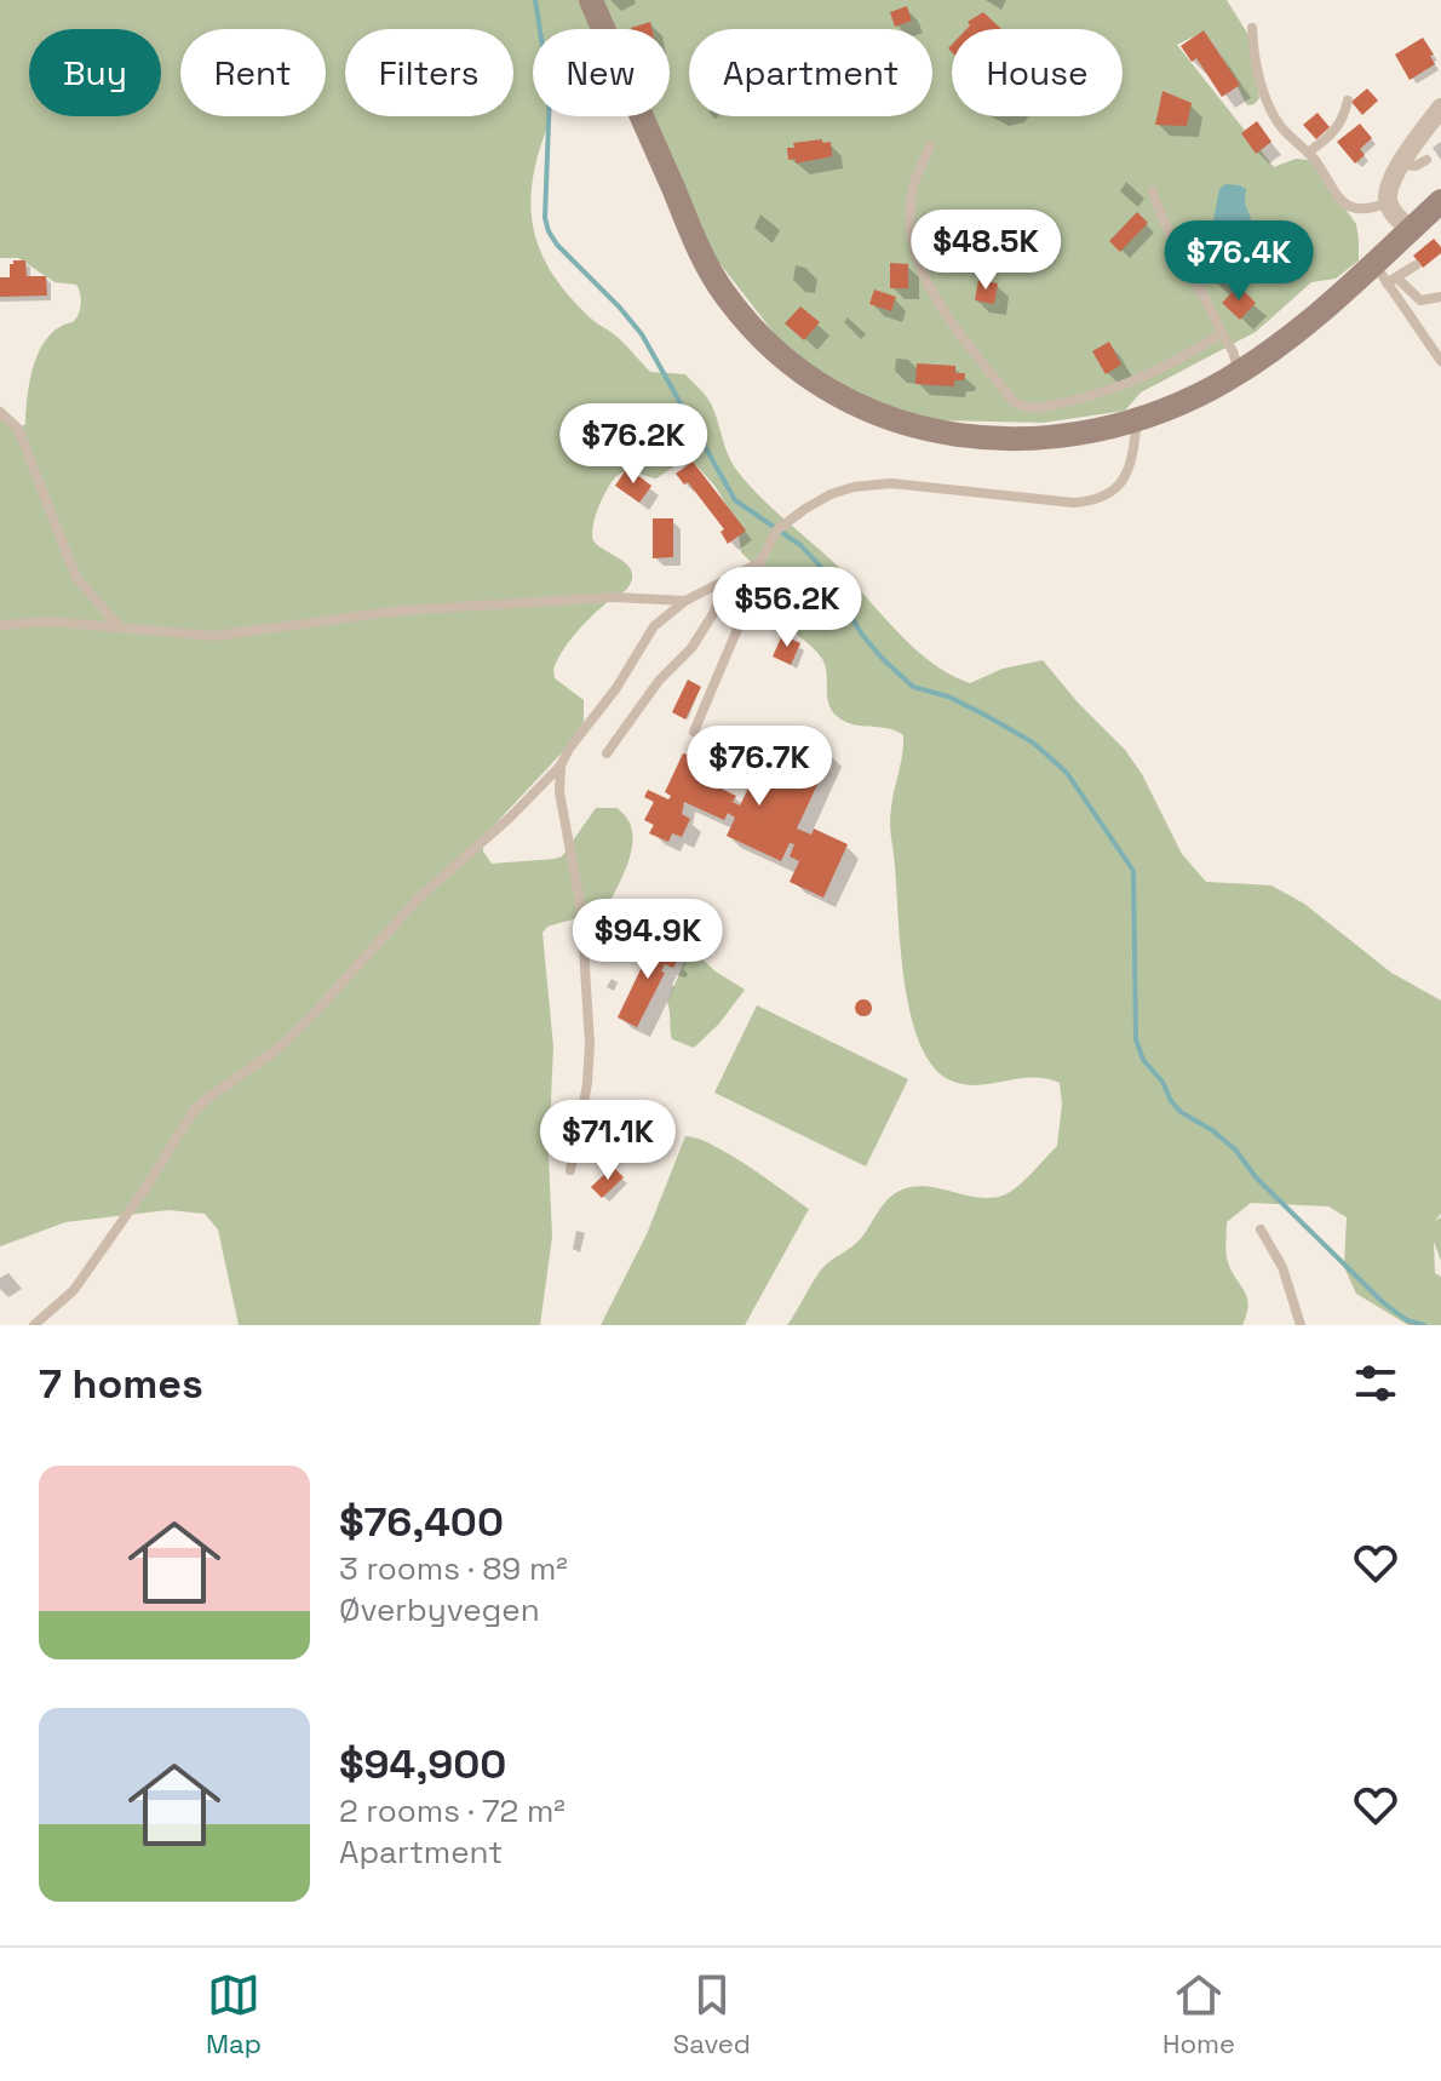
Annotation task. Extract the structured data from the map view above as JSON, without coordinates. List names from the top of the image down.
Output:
{
  "page": {
    "chip": [
      "Buy",
      "Rent",
      "Filters",
      "New",
      "Apartment",
      "House"
    ],
    "price": [
      "$48.5K",
      "$76.4K",
      "$76.2K",
      "$56.2K",
      "$76.7K",
      "$94.9K",
      "$71.1K"
    ],
    "heading": "7 homes",
    "list": [
      {
        "name": "$76,400",
        "note": "3 rooms · 89 m² · Øverbyvegen"
      },
      {
        "name": "$94,900",
        "note": "2 rooms · 72 m² · Apartment"
      }
    ],
    "tabs": ["Map", "Saved", "Home"]
  }
}
